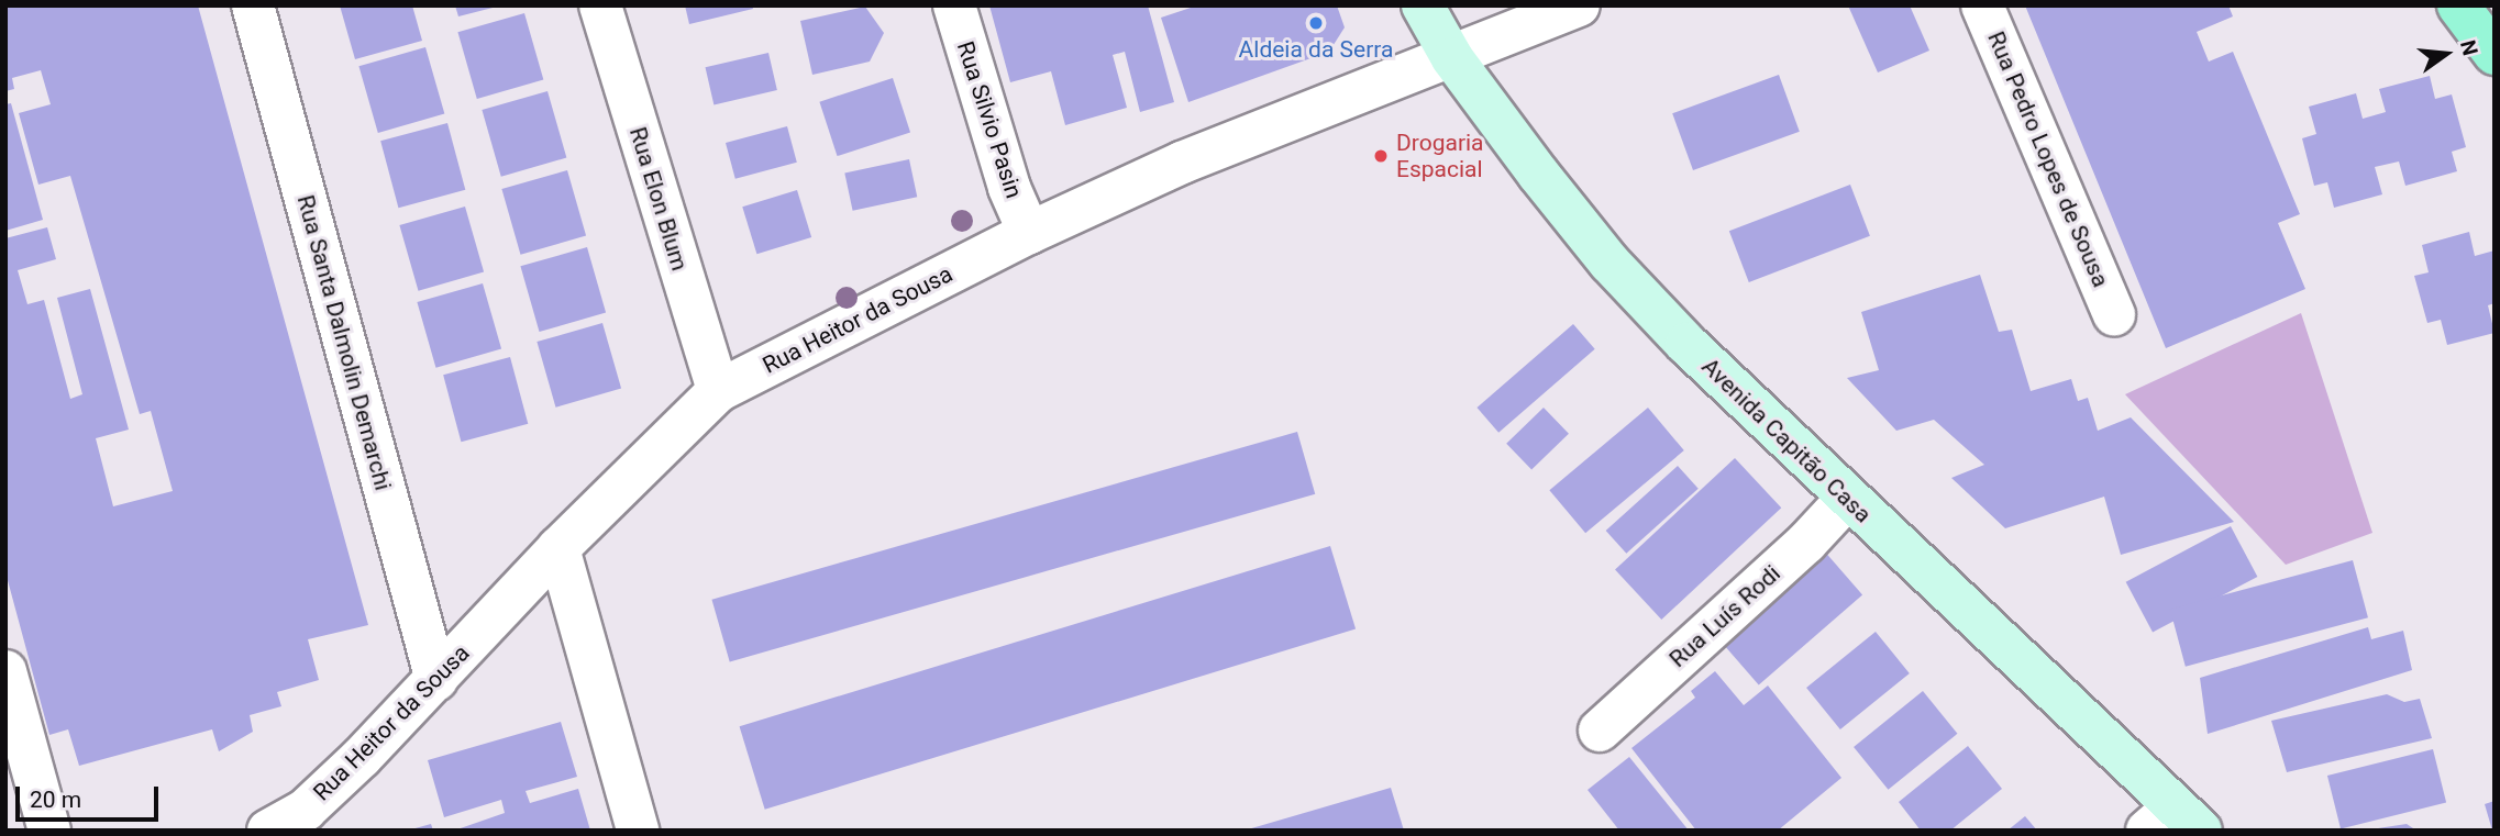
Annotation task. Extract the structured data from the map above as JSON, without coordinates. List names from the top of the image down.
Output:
{
  "streets": {
    "main road": ["Avenida Capitão Casa"],
    "street": [
      "Rua Silvio Pasin",
      "Rua Pedro Lopes de Sousa",
      "Rua Elon Blum",
      "Rua Heitor da Sousa",
      "Rua Santa Dalmolin Demarchi",
      "Rua Luís Rodi"
    ]
  },
  "crossings": [
    ["Rua Silvio Pasin", "Rua Heitor da Sousa"],
    ["Rua Elon Blum", "Rua Heitor da Sousa"],
    ["Rua Heitor da Sousa", "Rua Santa Dalmolin Demarchi"],
    ["Rua Heitor da Sousa", "Avenida Capitão Casa"],
    ["Avenida Capitão Casa", "Rua Luís Rodi"]
  ],
  "places": ["Aldeia da Serra", "Drogaria Espacial"],
  "scale_bar": "20 m",
  "north": "right"
}
